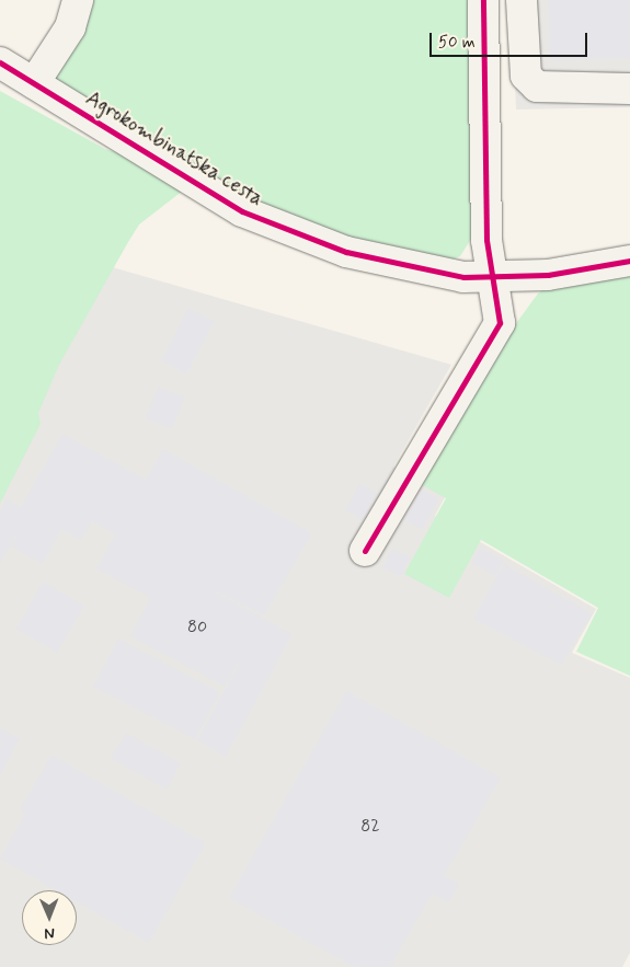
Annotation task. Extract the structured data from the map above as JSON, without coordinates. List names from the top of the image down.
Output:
{
  "streets": {
    "street": ["Agrokombinatska cesta"]
  },
  "house_numbers": ["80", "82"],
  "scale_bar": "50 m",
  "north": "bottom"
}
